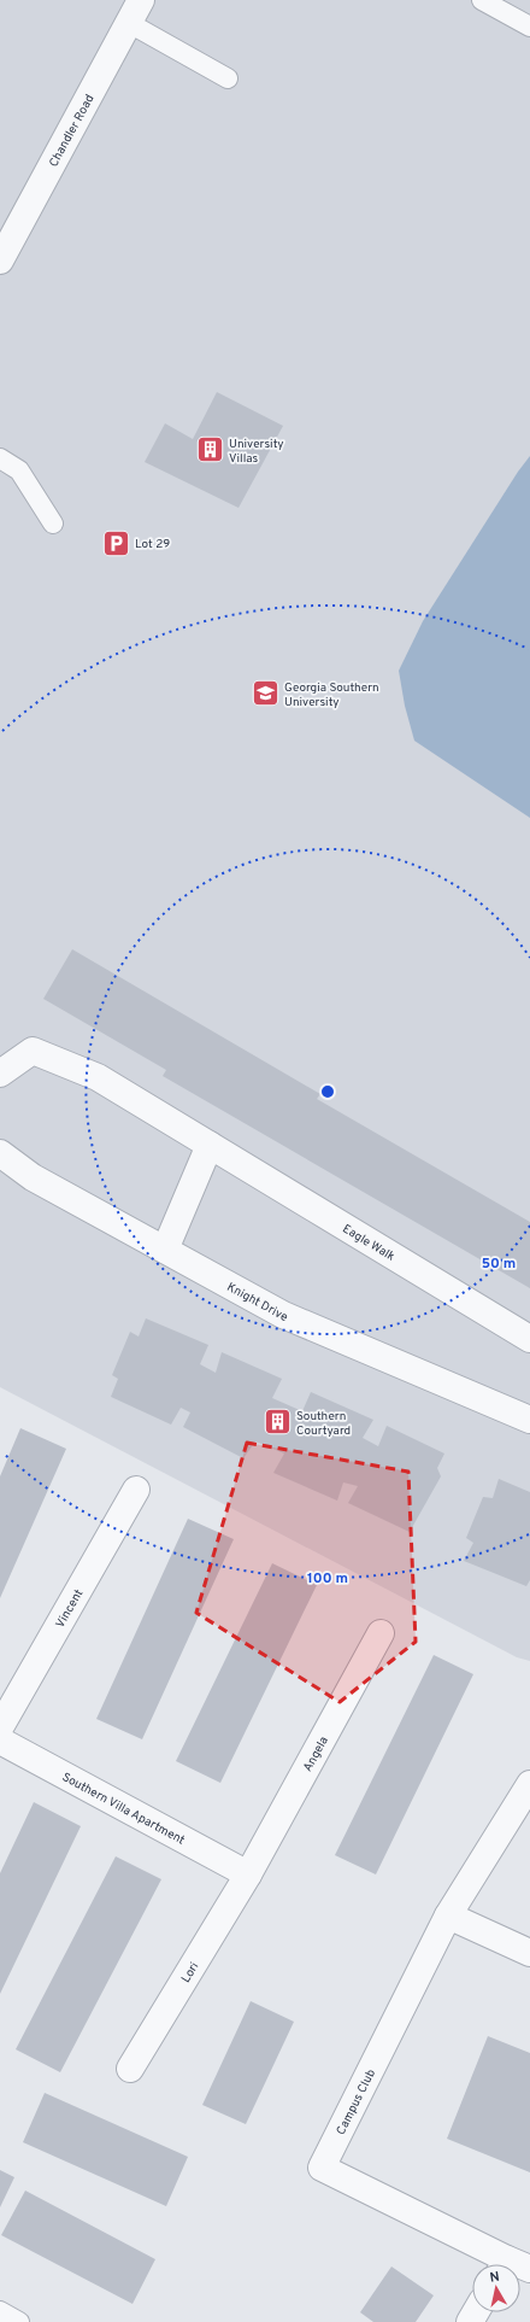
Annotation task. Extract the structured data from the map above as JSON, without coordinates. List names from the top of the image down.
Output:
{
  "streets": {
    "street": [
      "Chandler Road",
      "Eagle Walk",
      "Knight Drive",
      "Vincent",
      "Angela",
      "Southern Villa Apartment",
      "Lori",
      "Campus Club"
    ]
  },
  "crossings": [
    ["Angela", "Southern Villa Apartment"],
    ["Angela", "Lori"],
    ["Southern Villa Apartment", "Lori"]
  ],
  "places": {
    "building": ["University Villas", "Southern Courtyard"],
    "parking": ["Lot 29"],
    "school or university": ["Georgia Southern University"]
  },
  "north": "top",
  "rings": ["50 m", "100 m"]
}
